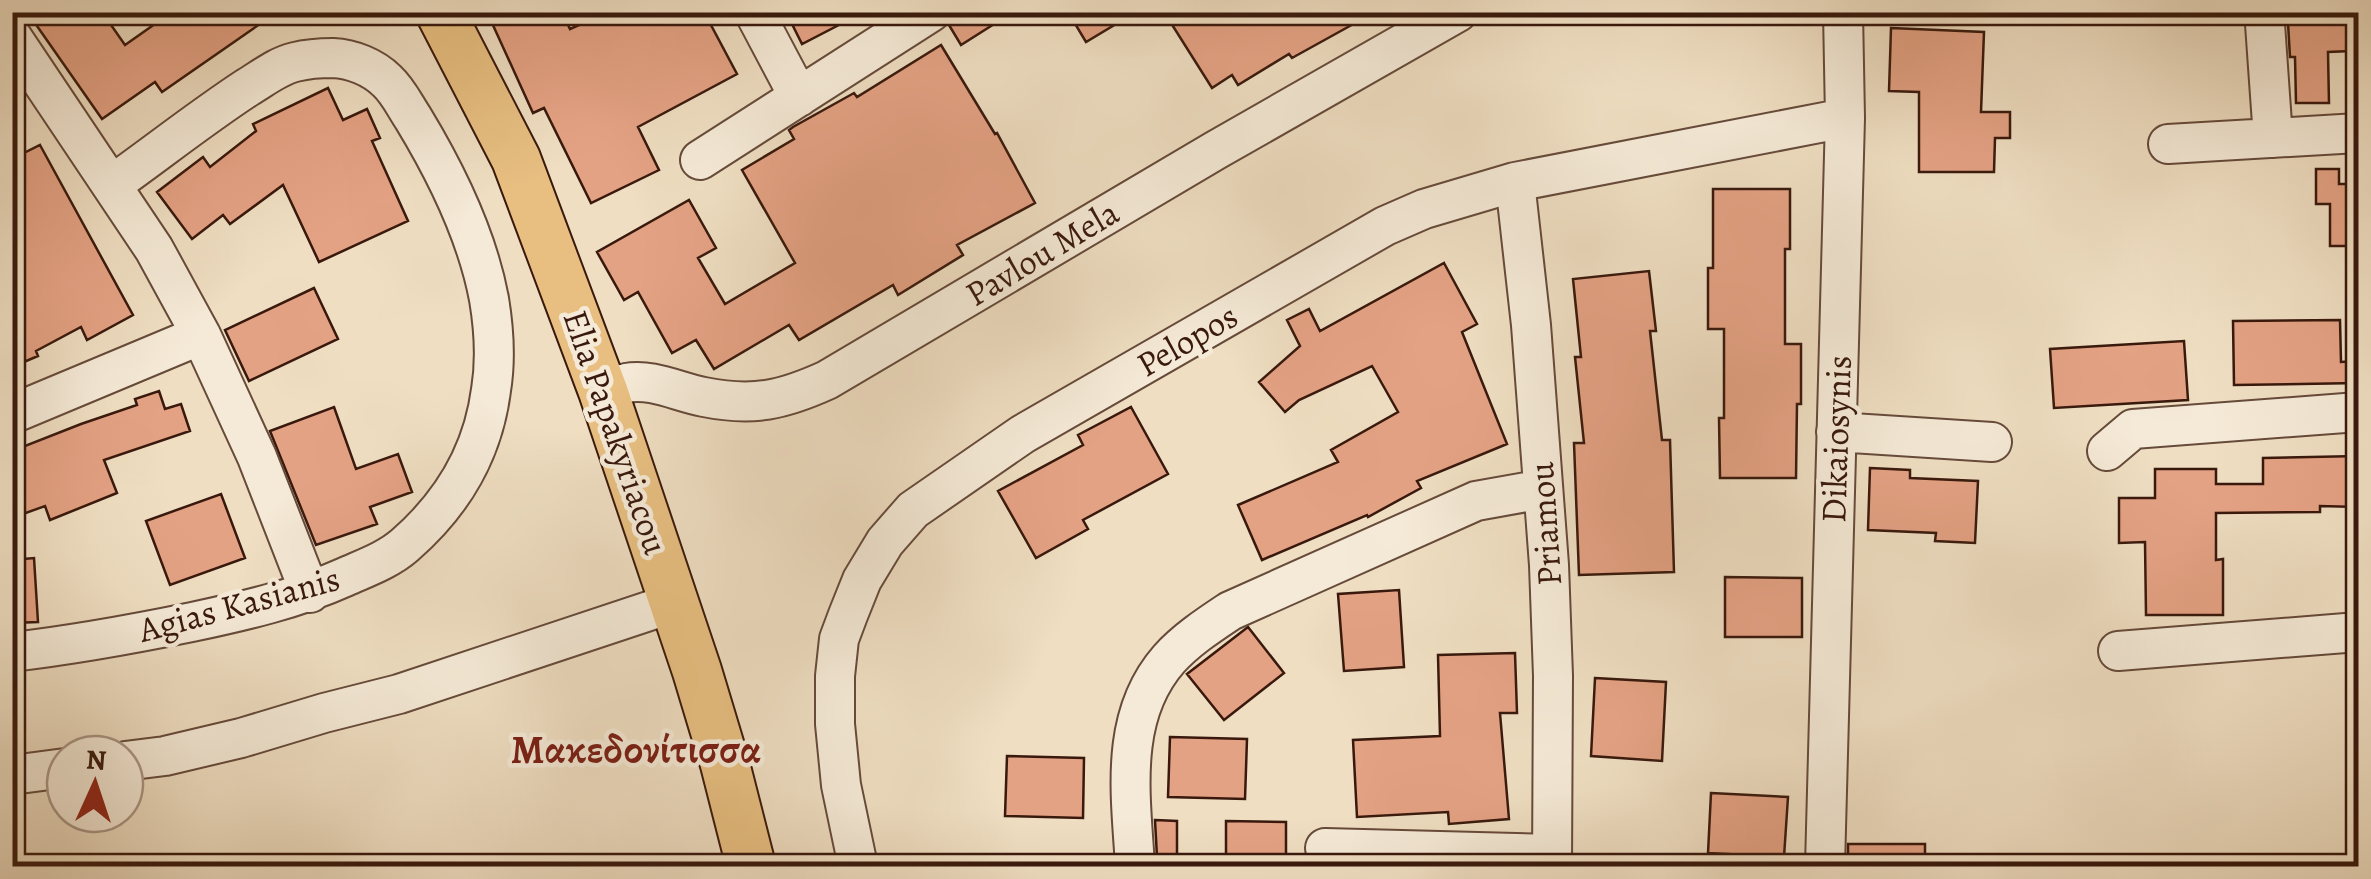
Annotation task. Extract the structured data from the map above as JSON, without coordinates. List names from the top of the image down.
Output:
{
  "streets": {
    "main road": ["Elia Papakyriacou"],
    "street": [
      "Pavlou Mela",
      "Pelopos",
      "Dikaiosynis",
      "Priamou",
      "Agias Kasianis"
    ]
  },
  "crossings": [
    ["Pavlou Mela", "Elia Papakyriacou"],
    ["Pelopos", "Dikaiosynis"],
    ["Pelopos", "Priamou"]
  ],
  "districts": ["Μακεδονίτισσα"],
  "north": "top"
}
